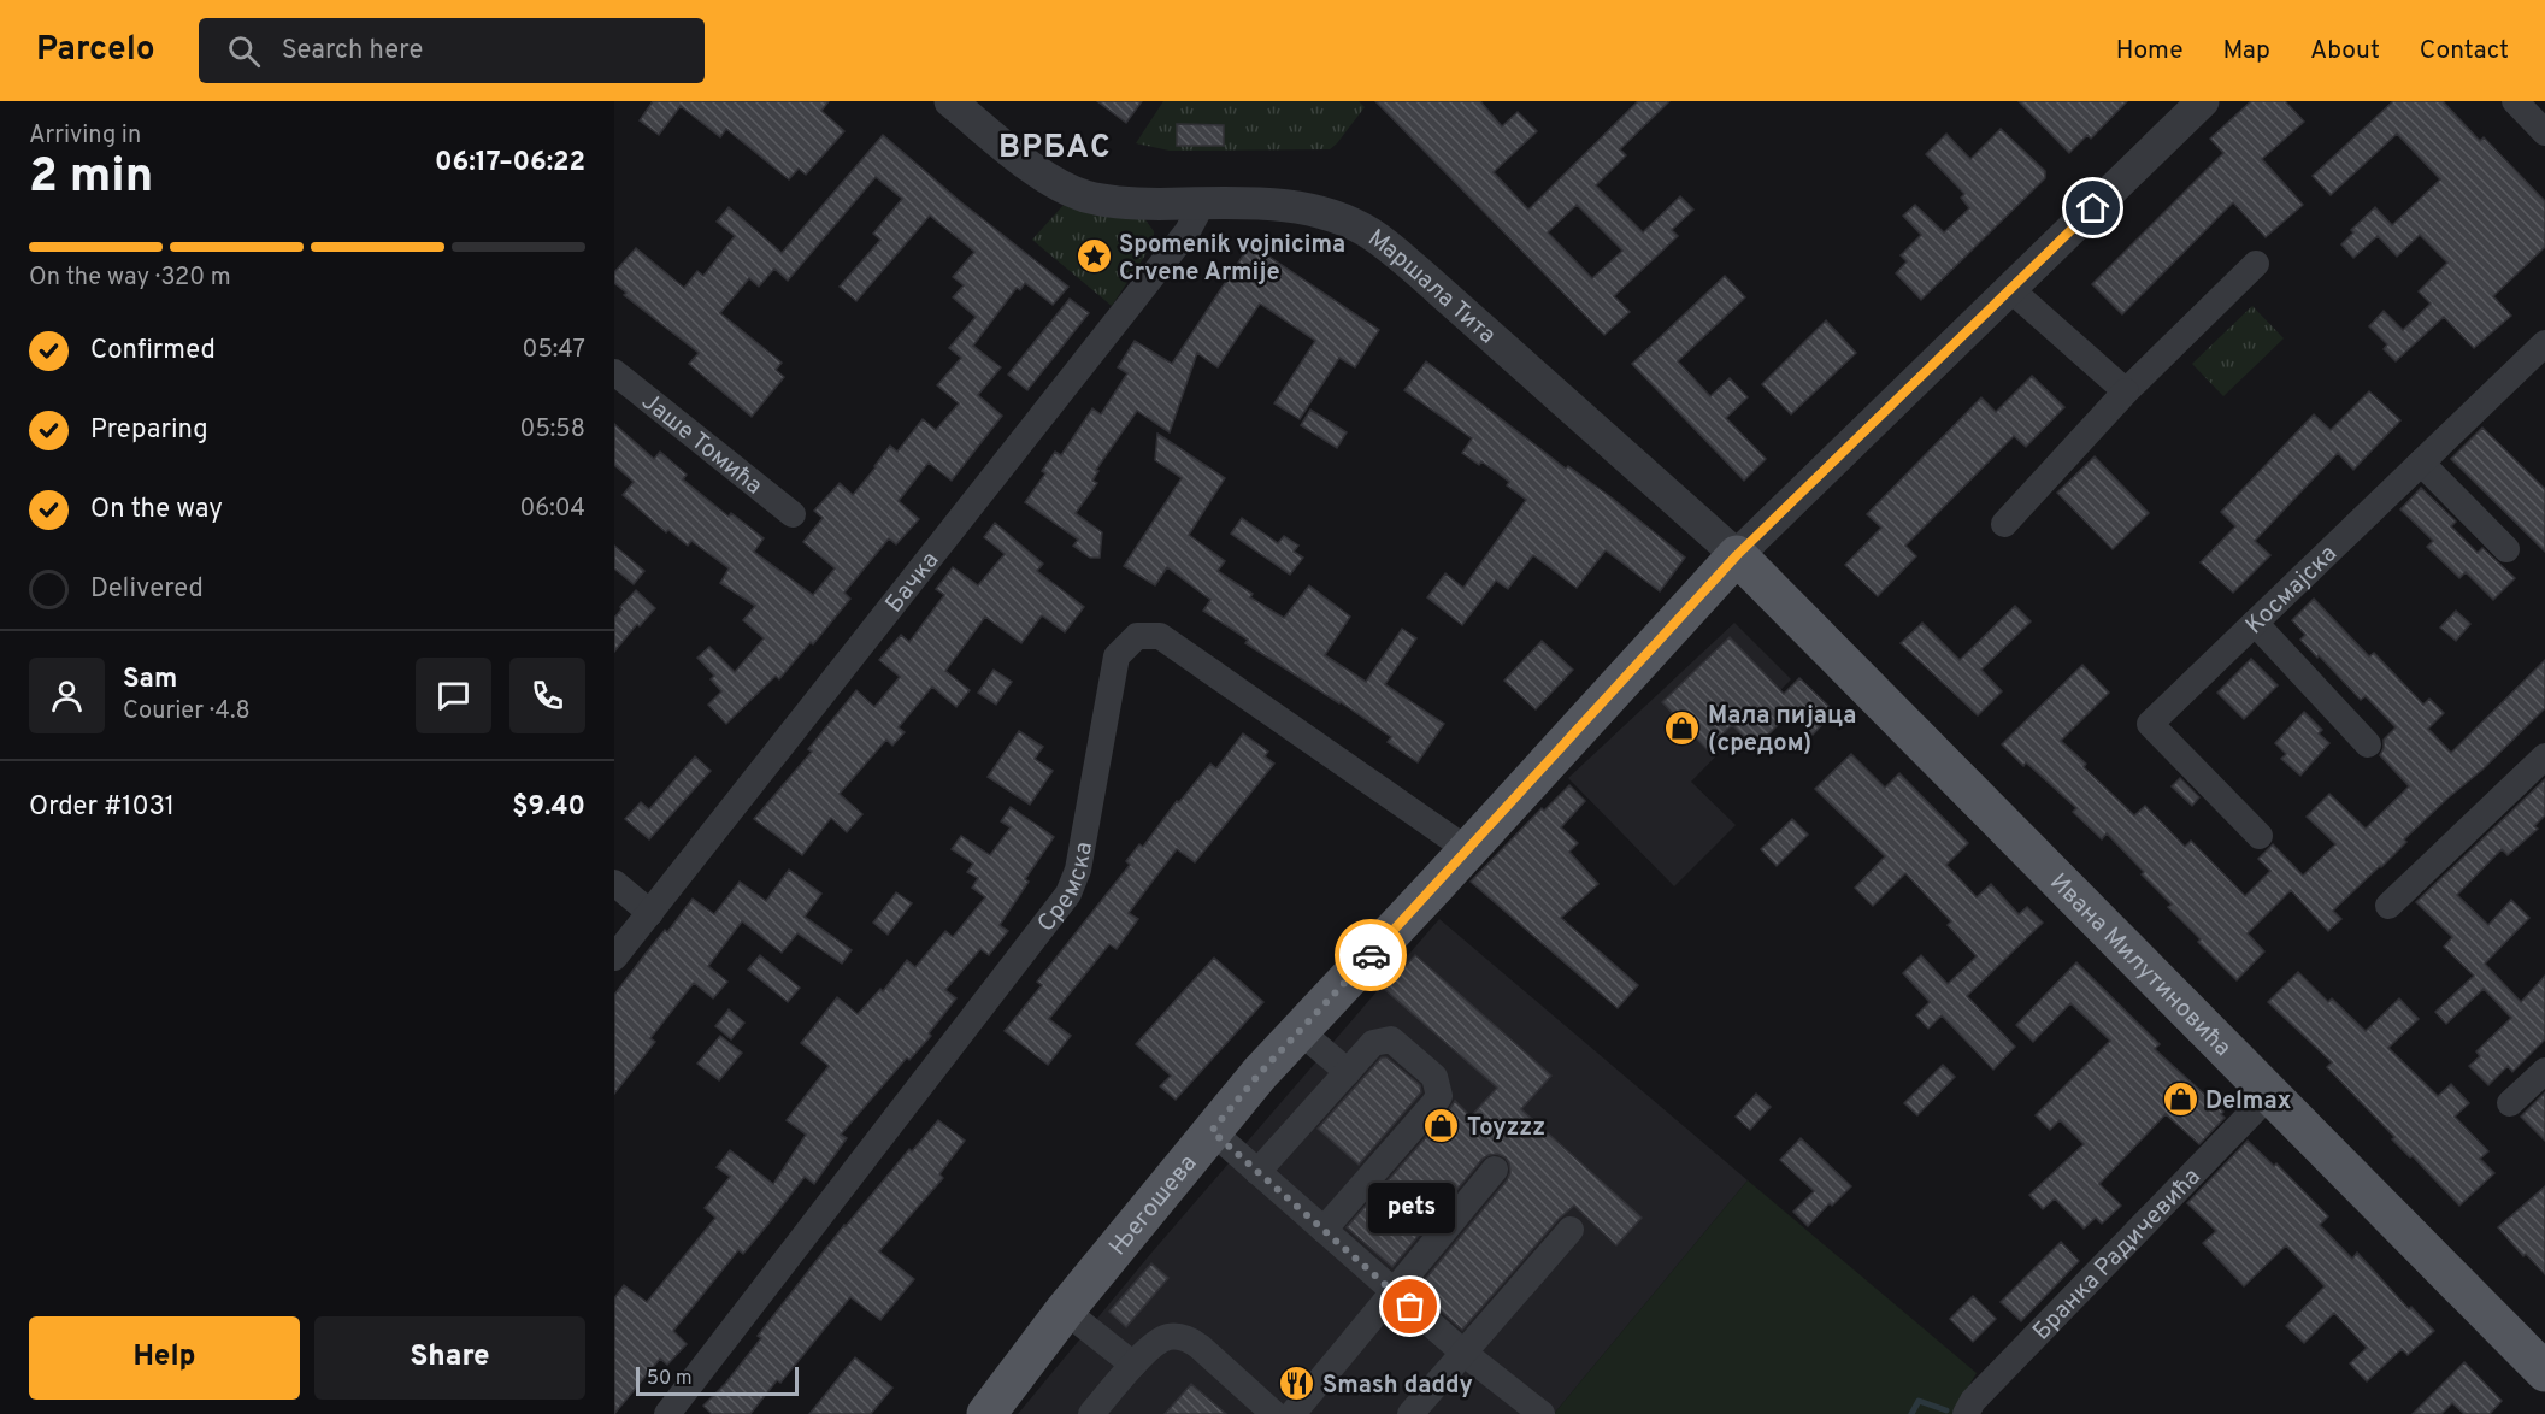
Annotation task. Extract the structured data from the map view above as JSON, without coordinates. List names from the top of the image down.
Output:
{
  "streets": {
    "main road": ["Ивана Милутиновића", "Његошева"],
    "street": [
      "Маршала Тита",
      "Јаше Томића",
      "Бачка",
      "Космајска",
      "Сремска",
      "Бранка Радичевића"
    ]
  },
  "crossings": [
    ["Маршала Тита", "Бачка"],
    ["Маршала Тита", "Ивана Милутиновића"],
    ["Маршала Тита", "Његошева"],
    ["Сремска", "Његошева"],
    ["Ивана Милутиновића", "Његошева"],
    ["Ивана Милутиновића", "Бранка Радичевића"]
  ],
  "districts": ["ВРБАС"],
  "places": {
    "place": ["Spomenik vojnicima Crvene Armije"],
    "shop": ["Мала пијаца (средом)", "Delmax", "Toyzzz"],
    "other": ["pets"],
    "restaurant": ["Smash daddy"]
  },
  "scale_bar": "50 m",
  "page": {
    "header": "Parcelo",
    "search": "Search here",
    "nav": [
      "Home",
      "Map",
      "About",
      "Contact"
    ],
    "heading": ["2 min", "Arriving in", "06:17–06:22"],
    "panel": [
      "Sam",
      "Courier · 4.8",
      "Order #1031",
      "$9.40"
    ],
    "bar": "On the way · 320 m",
    "list": [
      ["Confirmed", "05:47"],
      ["Preparing", "05:58"],
      ["On the way", "06:04"],
      "Delivered"
    ],
    "bubble": "pets",
    "buttons": ["Help", "Share"],
    "scale": "50 m"
  }
}
